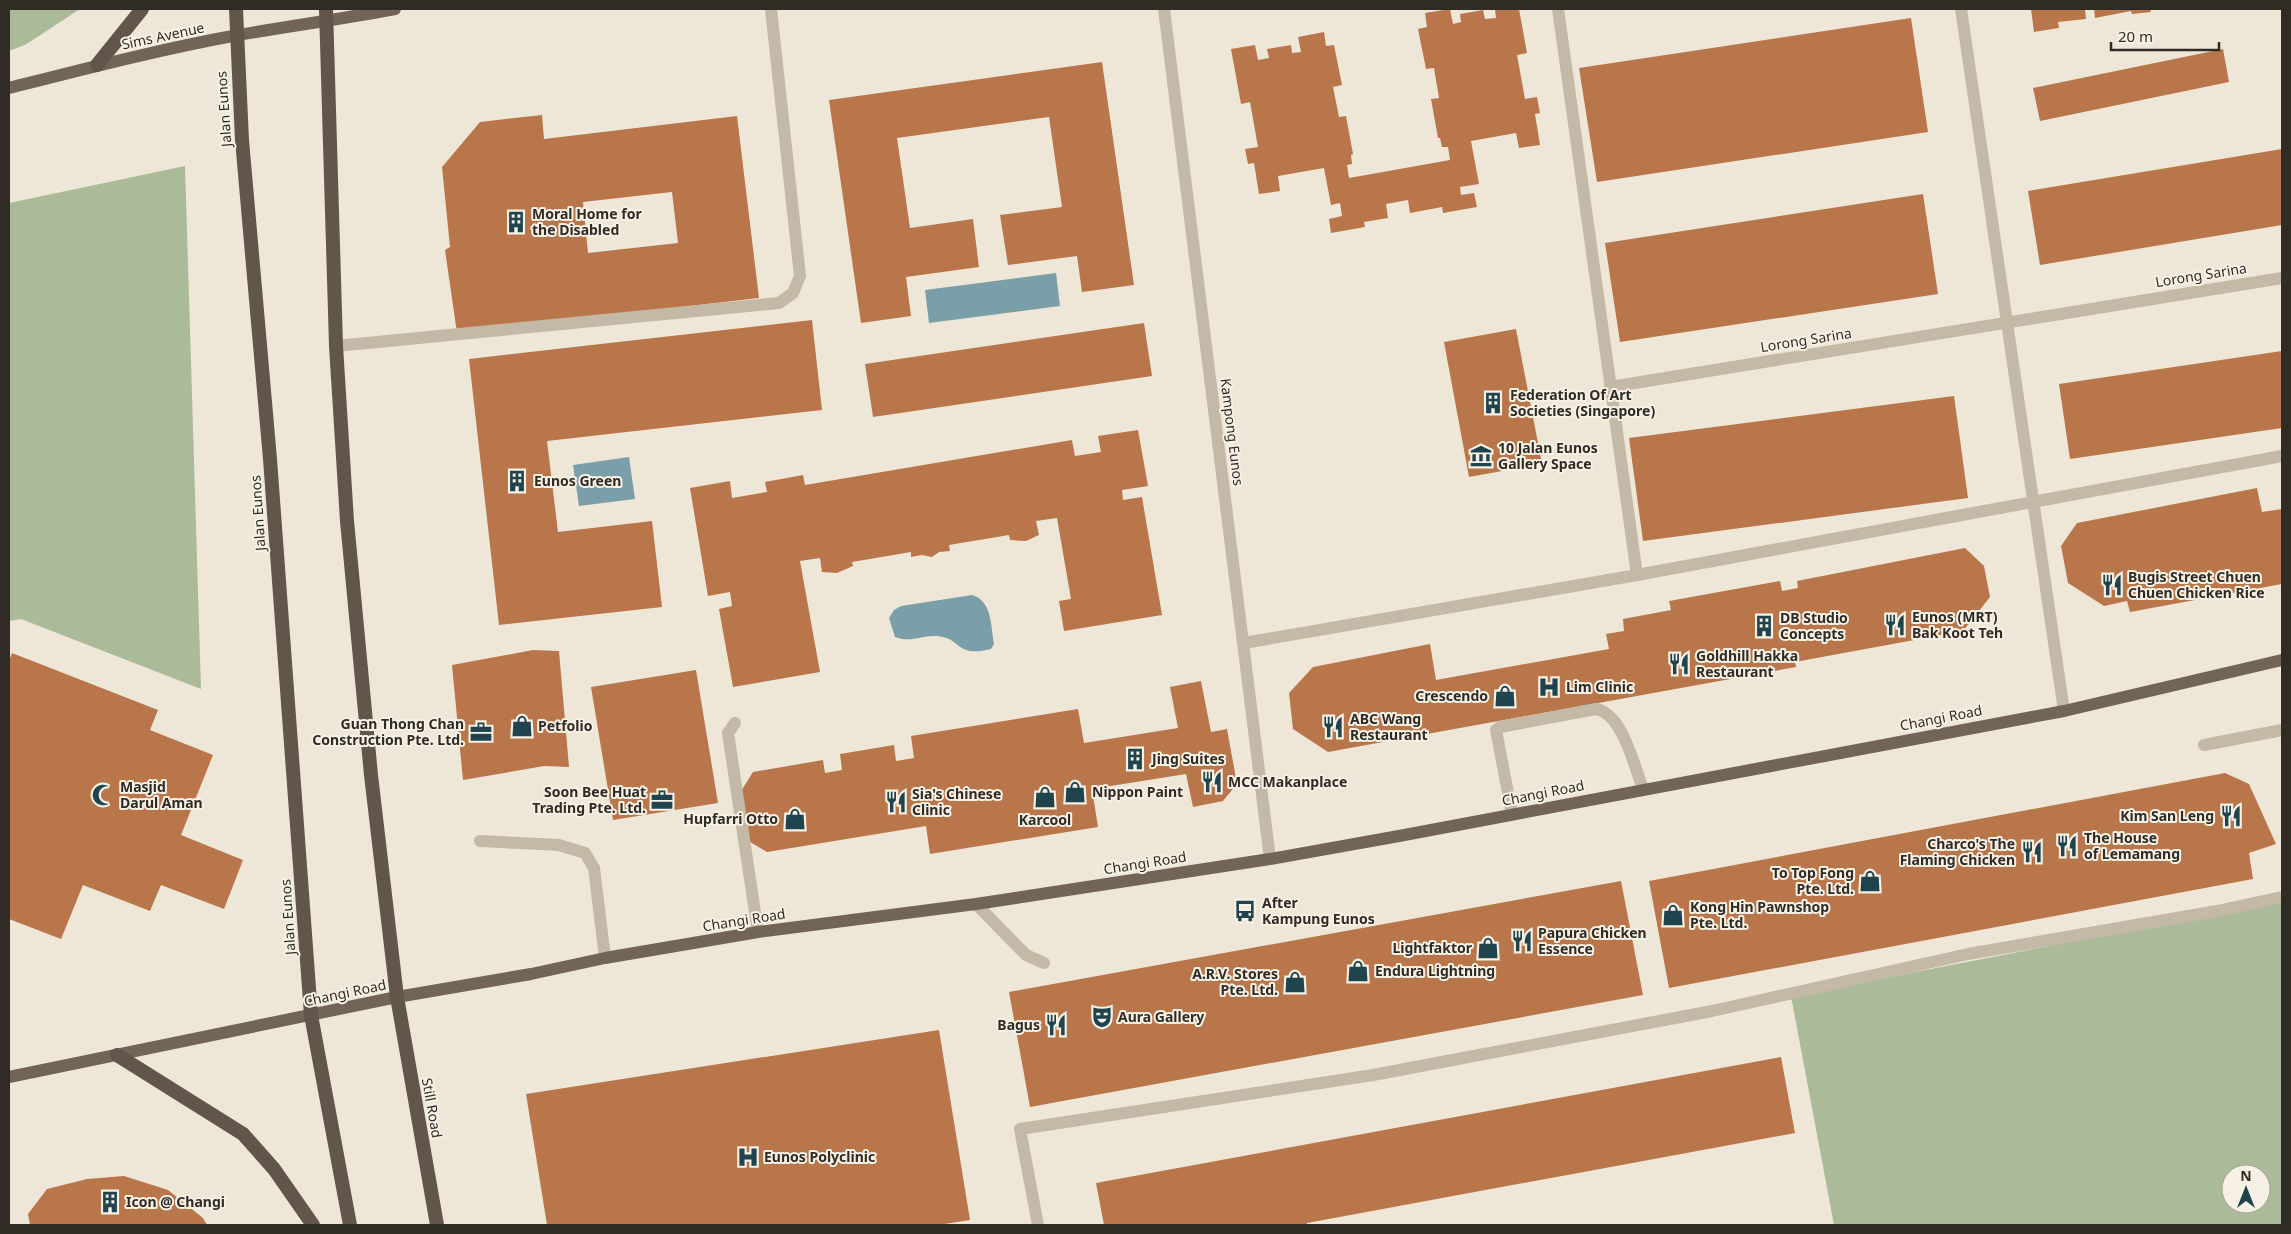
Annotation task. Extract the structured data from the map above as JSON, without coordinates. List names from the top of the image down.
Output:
{
  "streets": {
    "highway": ["Jalan Eunos", "Still Road"],
    "main road": ["Sims Avenue", "Changi Road"],
    "street": ["Lorong Sarina", "Kampong Eunos"]
  },
  "crossings": [
    ["Sims Avenue", "Jalan Eunos"],
    ["Jalan Eunos", "Changi Road"],
    ["Kampong Eunos", "Changi Road"],
    ["Changi Road", "Still Road"]
  ],
  "places": {
    "building": [
      "Moral Home for the Disabled",
      "Federation Of Art Societies (Singapore)",
      "Eunos Green",
      "DB Studio Concepts",
      "Jing Suites",
      "Icon @ Changi"
    ],
    "museum": ["10 Jalan Eunos Gallery Space"],
    "restaurant": [
      "Bugis Street Chuen Chuen Chicken Rice",
      "Eunos (MRT) Bak Koot Teh",
      "Goldhill Hakka Restaurant",
      "ABC Wang Restaurant",
      "MCC Makanplace",
      "Sia's Chinese Clinic",
      "Kim San Leng",
      "The House of Lemamang",
      "Charco's The Flaming Chicken",
      "Papura Chicken Essence",
      "Bagus"
    ],
    "hospital": ["Lim Clinic", "Eunos Polyclinic"],
    "shop": [
      "Crescendo",
      "Petfolio",
      "Nippon Paint",
      "Karcool",
      "Hupfarri Otto",
      "To Top Fong Pte. Ltd.",
      "Kong Hin Pawnshop Pte. Ltd.",
      "Lightfaktor",
      "Endura Lightning",
      "A.R.V. Stores Pte. Ltd."
    ],
    "office": ["Guan Thong Chan Construction Pte. Ltd.", "Soon Bee Huat Trading Pte. Ltd."],
    "mosque": ["Masjid Darul Aman"],
    "bus stop": ["After Kampung Eunos"],
    "theatre": ["Aura Gallery"]
  },
  "scale_bar": "20 m",
  "north": "top"
}
